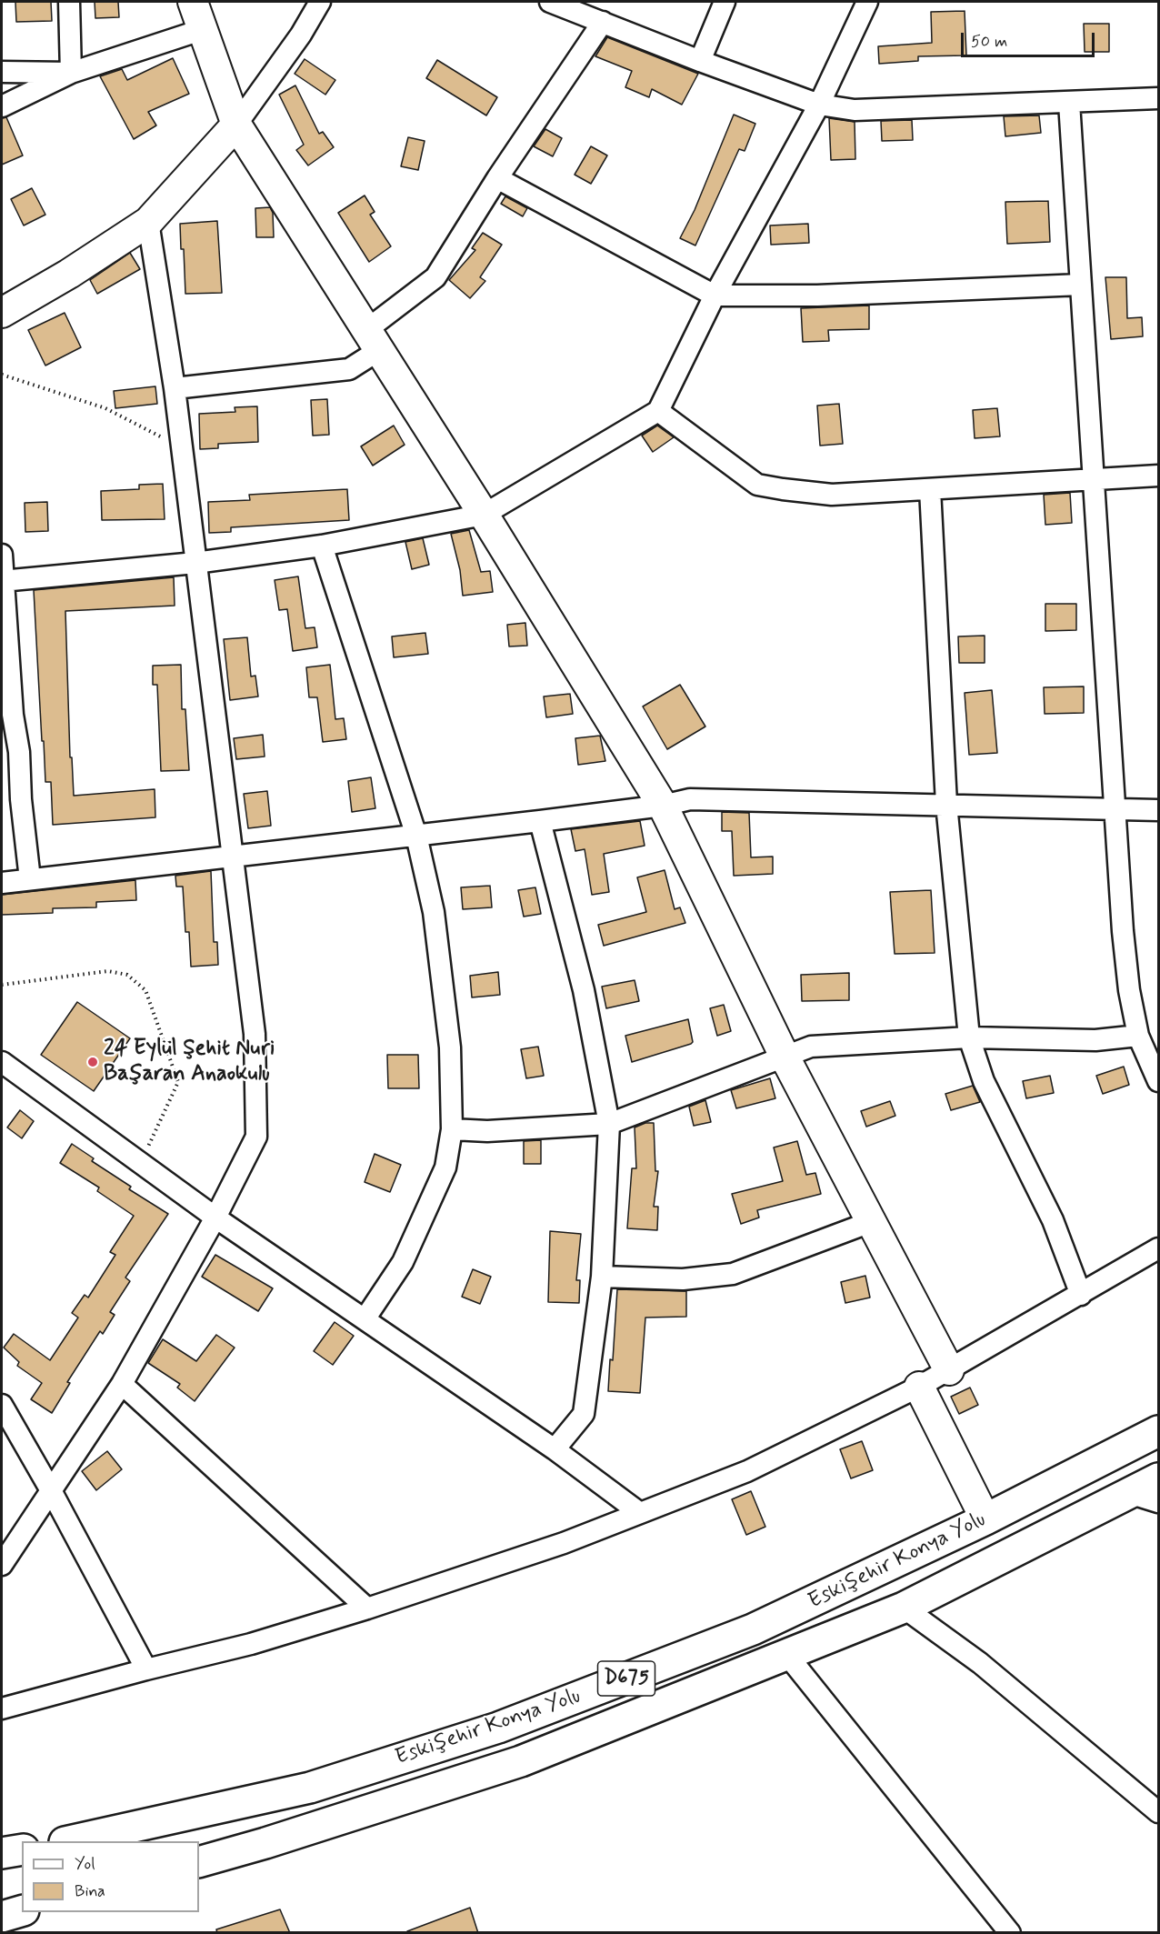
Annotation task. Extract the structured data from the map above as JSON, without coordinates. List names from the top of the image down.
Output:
{
  "streets": {
    "highway": ["Eskişehir Konya Yolu", "D675"]
  },
  "places": ["24 Eylül Şehit Nuri Başaran Anaokulu"],
  "legend": ["Yol", "Bina"],
  "scale_bar": "50 m"
}
